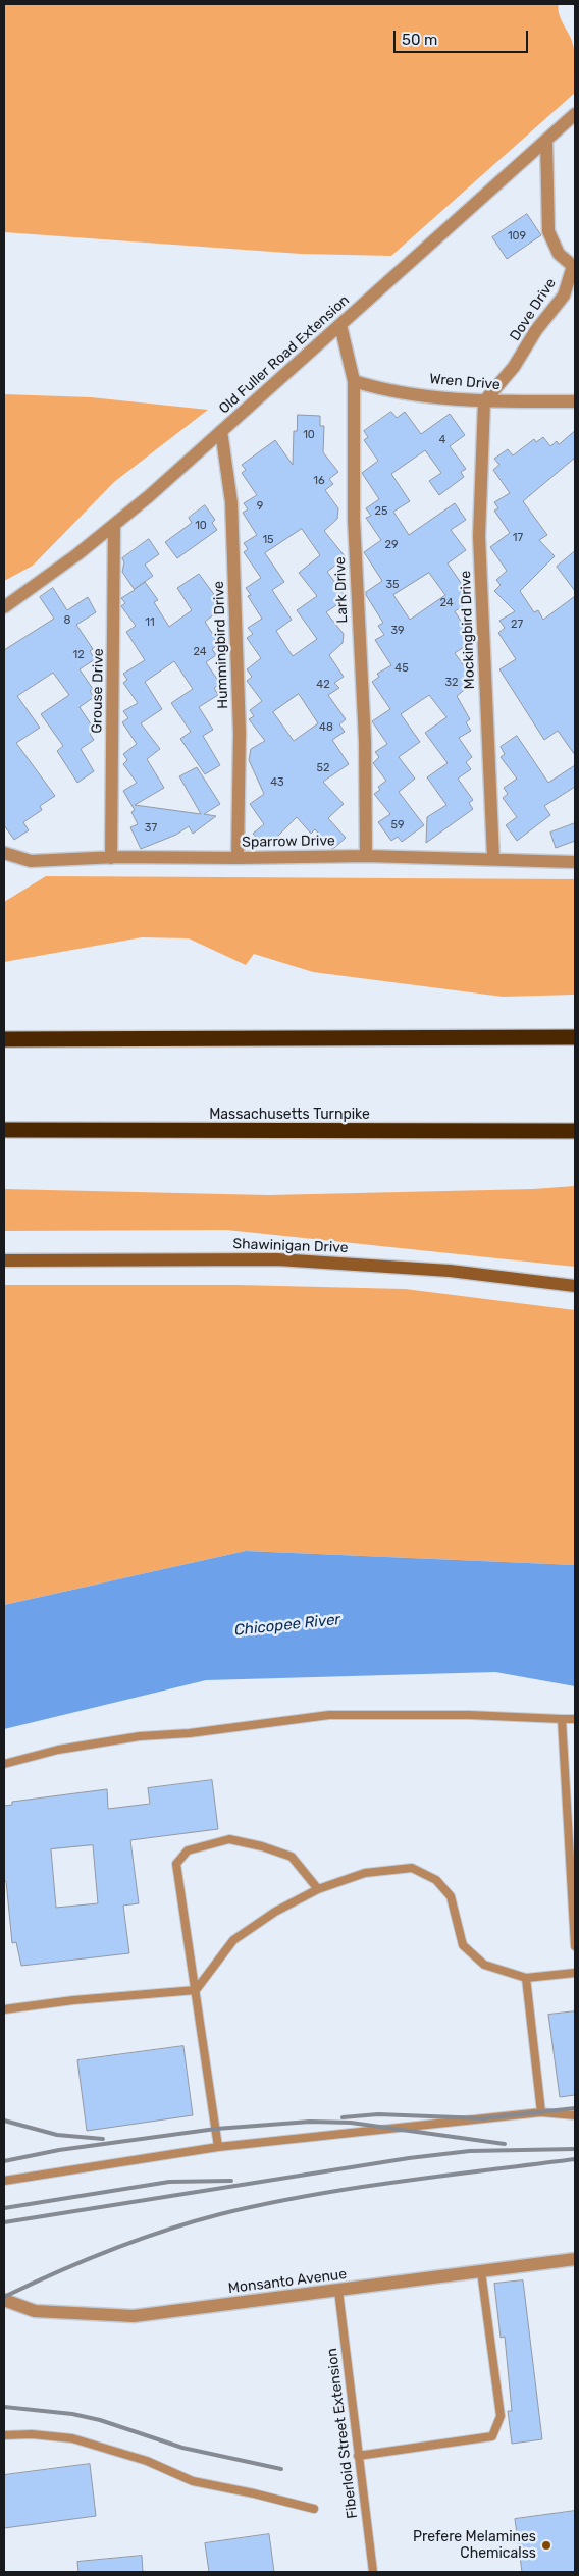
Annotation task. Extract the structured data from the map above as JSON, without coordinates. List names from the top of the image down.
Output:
{
  "streets": {
    "highway": ["Massachusetts Turnpike"],
    "main road": ["Shawinigan Drive"],
    "street": [
      "Dove Drive",
      "Old Fuller Road Extension",
      "Wren Drive",
      "Lark Drive",
      "Mockingbird Drive",
      "Hummingbird Drive",
      "Grouse Drive",
      "Sparrow Drive",
      "Monsanto Avenue"
    ],
    "lane": ["Fiberloid Street Extension"]
  },
  "crossings": [
    ["Dove Drive", "Old Fuller Road Extension"],
    ["Dove Drive", "Wren Drive"],
    ["Dove Drive", "Mockingbird Drive"],
    ["Old Fuller Road Extension", "Lark Drive"],
    ["Old Fuller Road Extension", "Hummingbird Drive"],
    ["Old Fuller Road Extension", "Grouse Drive"],
    ["Wren Drive", "Lark Drive"],
    ["Wren Drive", "Mockingbird Drive"],
    ["Lark Drive", "Sparrow Drive"],
    ["Mockingbird Drive", "Sparrow Drive"],
    ["Hummingbird Drive", "Sparrow Drive"],
    ["Grouse Drive", "Sparrow Drive"],
    ["Monsanto Avenue", "Fiberloid Street Extension"]
  ],
  "water": ["Chicopee River"],
  "places": ["Prefere Melamines Chemicalss"],
  "house_numbers": [
    "109",
    "10",
    "4",
    "16",
    "9",
    "25",
    "10",
    "17",
    "15",
    "29",
    "35",
    "24",
    "8",
    "11",
    "27",
    "39",
    "24",
    "12",
    "45",
    "32",
    "42",
    "48",
    "52",
    "43",
    "59",
    "37"
  ],
  "scale_bar": "50 m"
}
